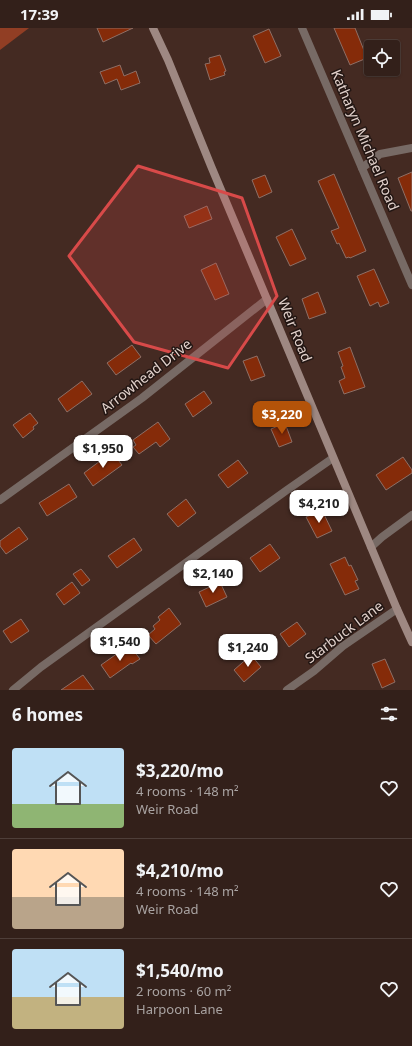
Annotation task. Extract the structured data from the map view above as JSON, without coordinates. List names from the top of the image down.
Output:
{
  "streets": {
    "street": [
      "Katharyn Michael Road",
      "Weir Road",
      "Arrowhead Drive",
      "Starbuck Lane"
    ]
  },
  "crossings": [
    ["Weir Road", "Arrowhead Drive"],
    ["Weir Road", "Starbuck Lane"]
  ],
  "page": {
    "status": "17:39",
    "price": [
      "$3,220",
      "$1,950",
      "$4,210",
      "$2,140",
      "$1,540",
      "$1,240"
    ],
    "heading": "6 homes",
    "list": [
      {
        "name": "$3,220/mo",
        "note": "4 rooms · 148 m² · Weir Road"
      },
      {
        "name": "$4,210/mo",
        "note": "4 rooms · 148 m² · Weir Road"
      },
      {
        "name": "$1,540/mo",
        "note": "2 rooms · 60 m² · Harpoon Lane"
      }
    ]
  }
}
